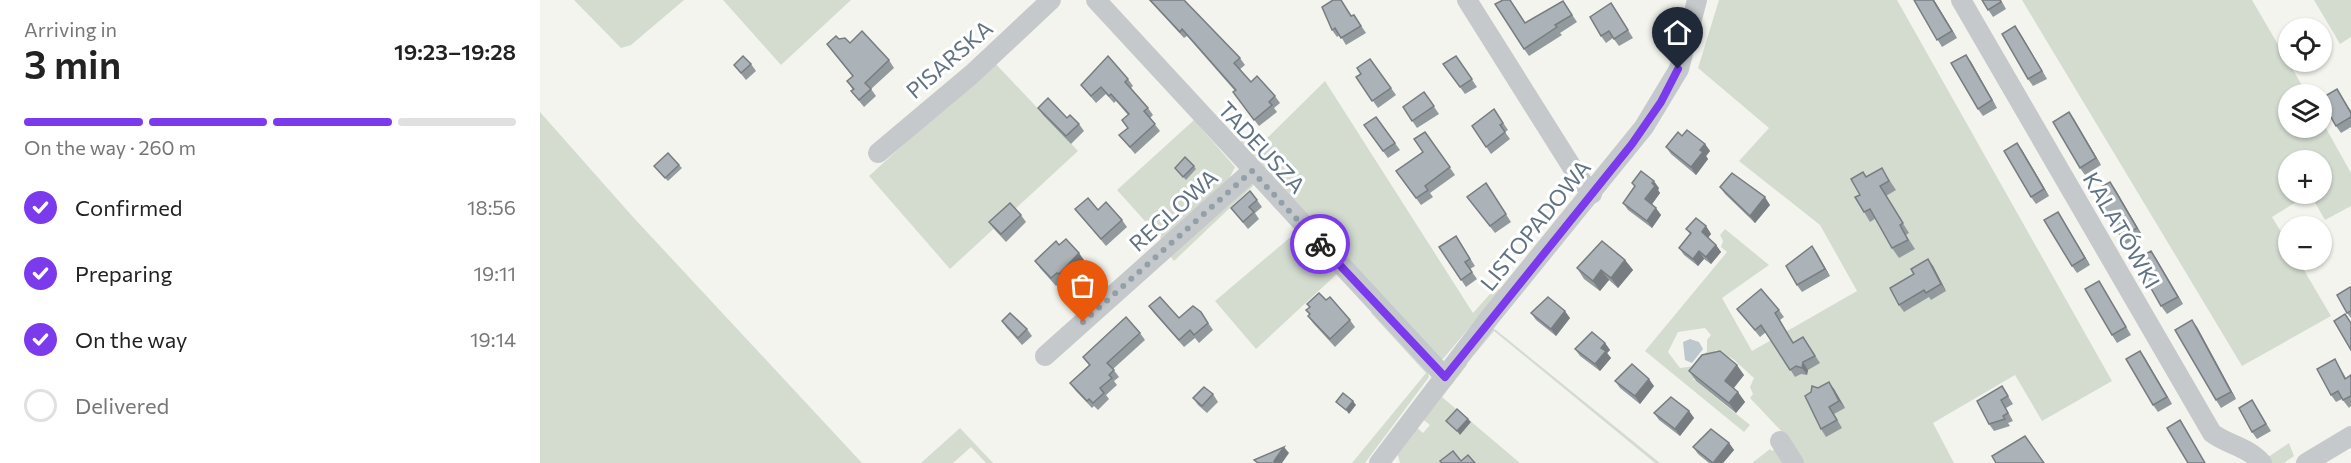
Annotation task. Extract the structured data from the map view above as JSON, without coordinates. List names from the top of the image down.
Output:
{
  "streets": {
    "street": [
      "PISARSKA",
      "TADEUSZA",
      "REGLOWA",
      "LISTOPADOWA",
      "KALATÓWKI"
    ]
  },
  "crossings": [
    ["TADEUSZA", "REGLOWA"],
    ["TADEUSZA", "LISTOPADOWA"]
  ],
  "page": {
    "heading": ["3 min", "Arriving in", "19:23–19:28"],
    "map_buttons": ["+", "−"],
    "bar": "On the way · 260 m",
    "list": [
      ["Confirmed", "18:56"],
      ["Preparing", "19:11"],
      ["On the way", "19:14"],
      "Delivered"
    ]
  }
}
